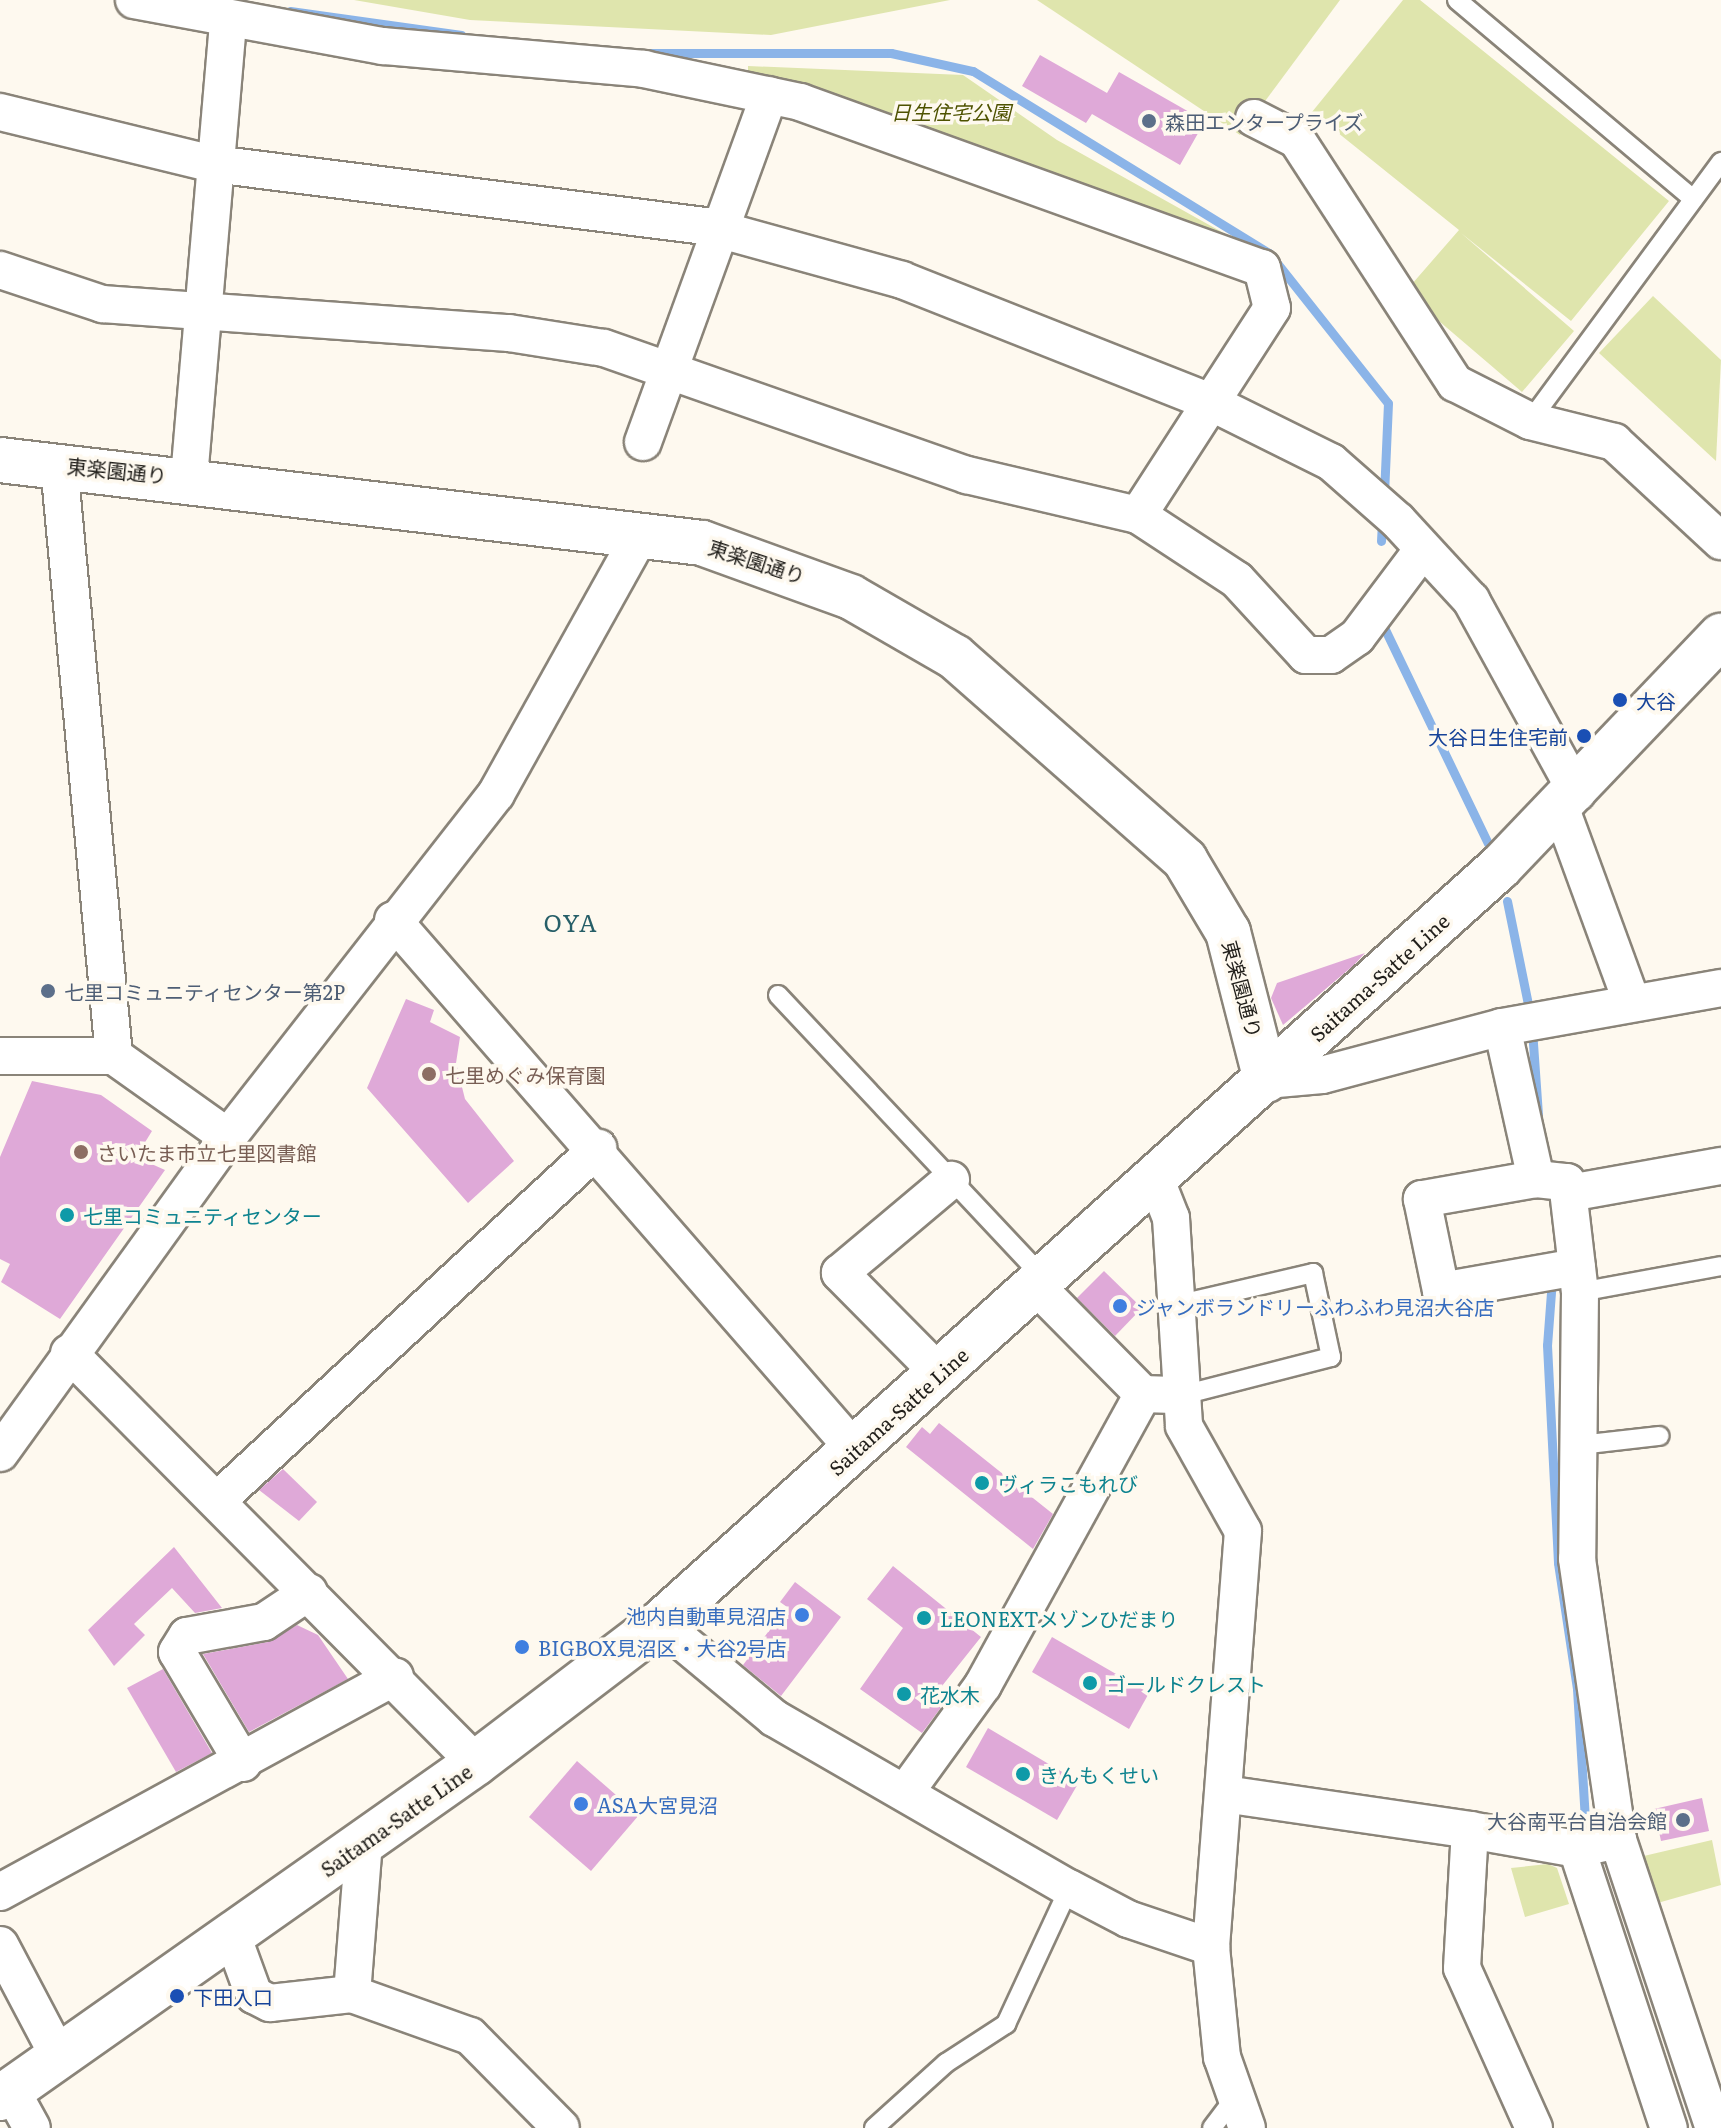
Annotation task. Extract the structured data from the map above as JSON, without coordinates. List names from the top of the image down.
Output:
{
  "streets": {
    "main road": ["東楽園通り", "Saitama-Satte Line"]
  },
  "crossings": [
    ["東楽園通り", "Saitama-Satte Line"]
  ],
  "districts": ["OYA"],
  "parks": ["日生住宅公園"],
  "places": [
    "森田エンタープライズ",
    "大谷",
    "大谷日生住宅前",
    "七里コミュニティセンター第2P",
    "七里めぐみ保育園",
    "さいたま市立七里図書館",
    "七里コミュニティセンター",
    "ジャンボランドリーふわふわ見沼大谷店",
    "ヴィラこもれび",
    "池内自動車見沼店",
    "LEONEXTメゾンひだまり",
    "BIGBOX見沼区・大谷2号店",
    "ゴールドクレスト",
    "花水木",
    "きんもくせい",
    "ASA大宮見沼",
    "大谷南平台自治会館",
    "下田入口"
  ]
}
